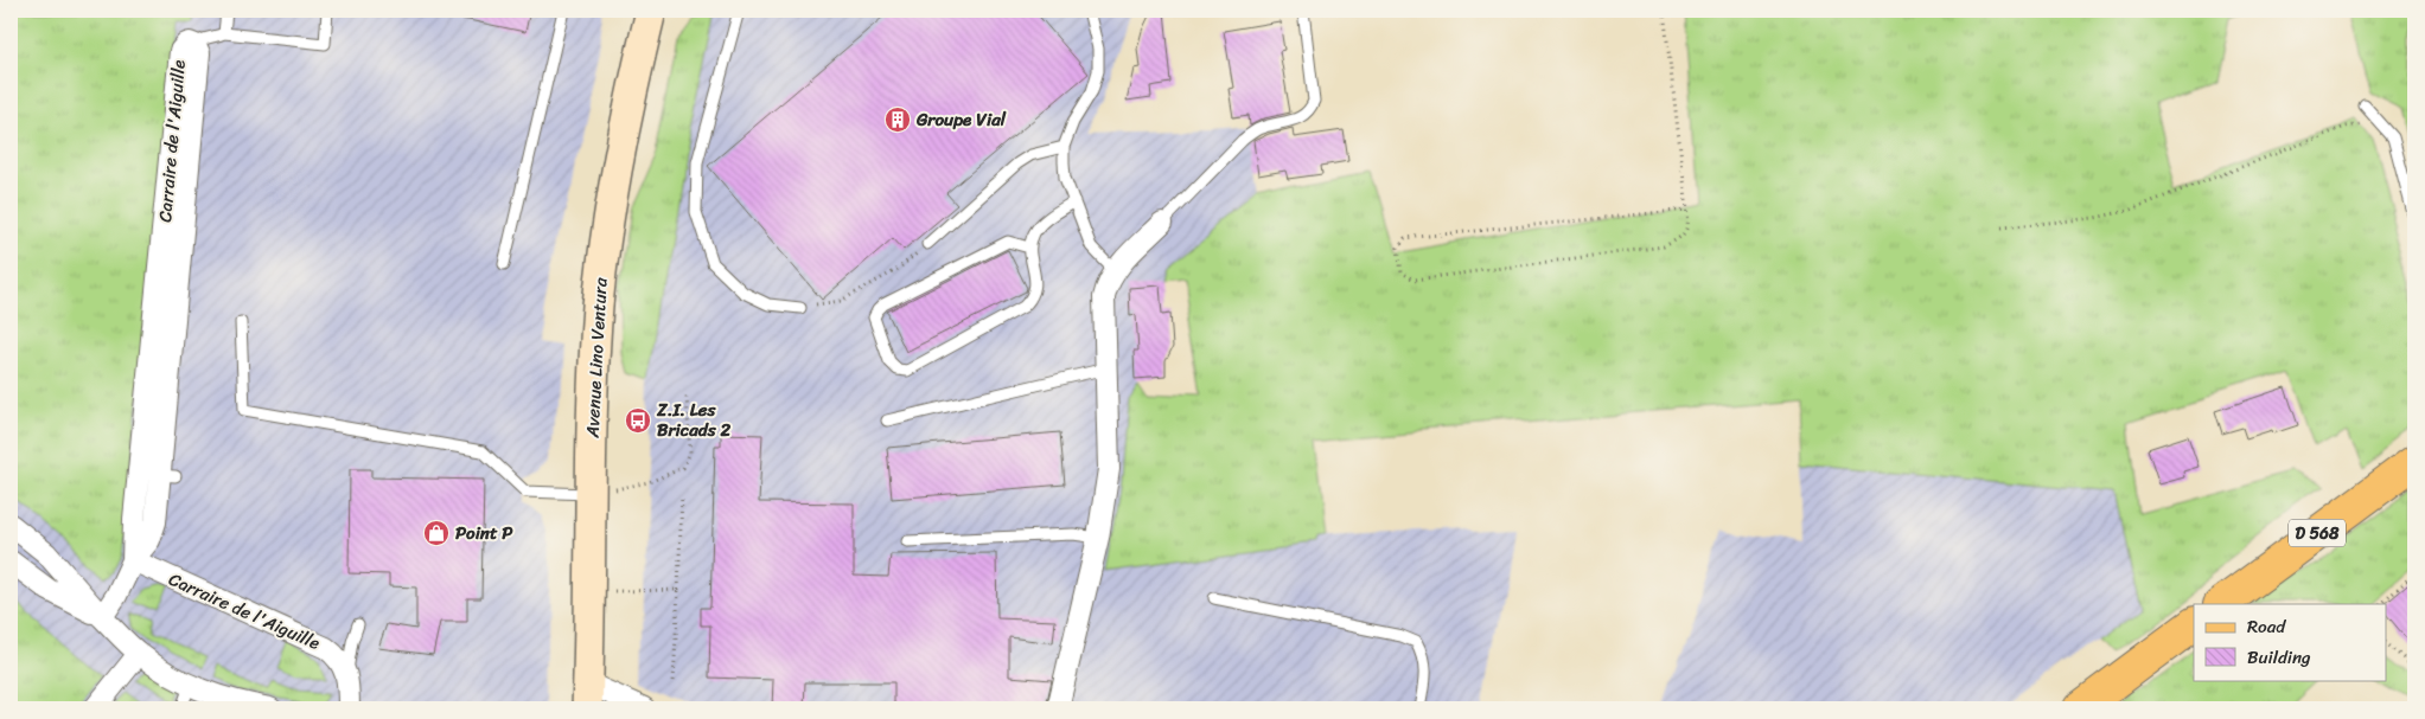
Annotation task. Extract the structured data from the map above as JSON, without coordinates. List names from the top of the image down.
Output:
{
  "streets": {
    "main road": ["Avenue Lino Ventura", "D 568"],
    "street": ["Carraire de l'Aiguille"]
  },
  "places": {
    "building": ["Groupe Vial"],
    "bus stop": ["Z.I. Les Bricads 2"],
    "shop": ["Point P"]
  },
  "legend": ["Road", "Building"]
}
